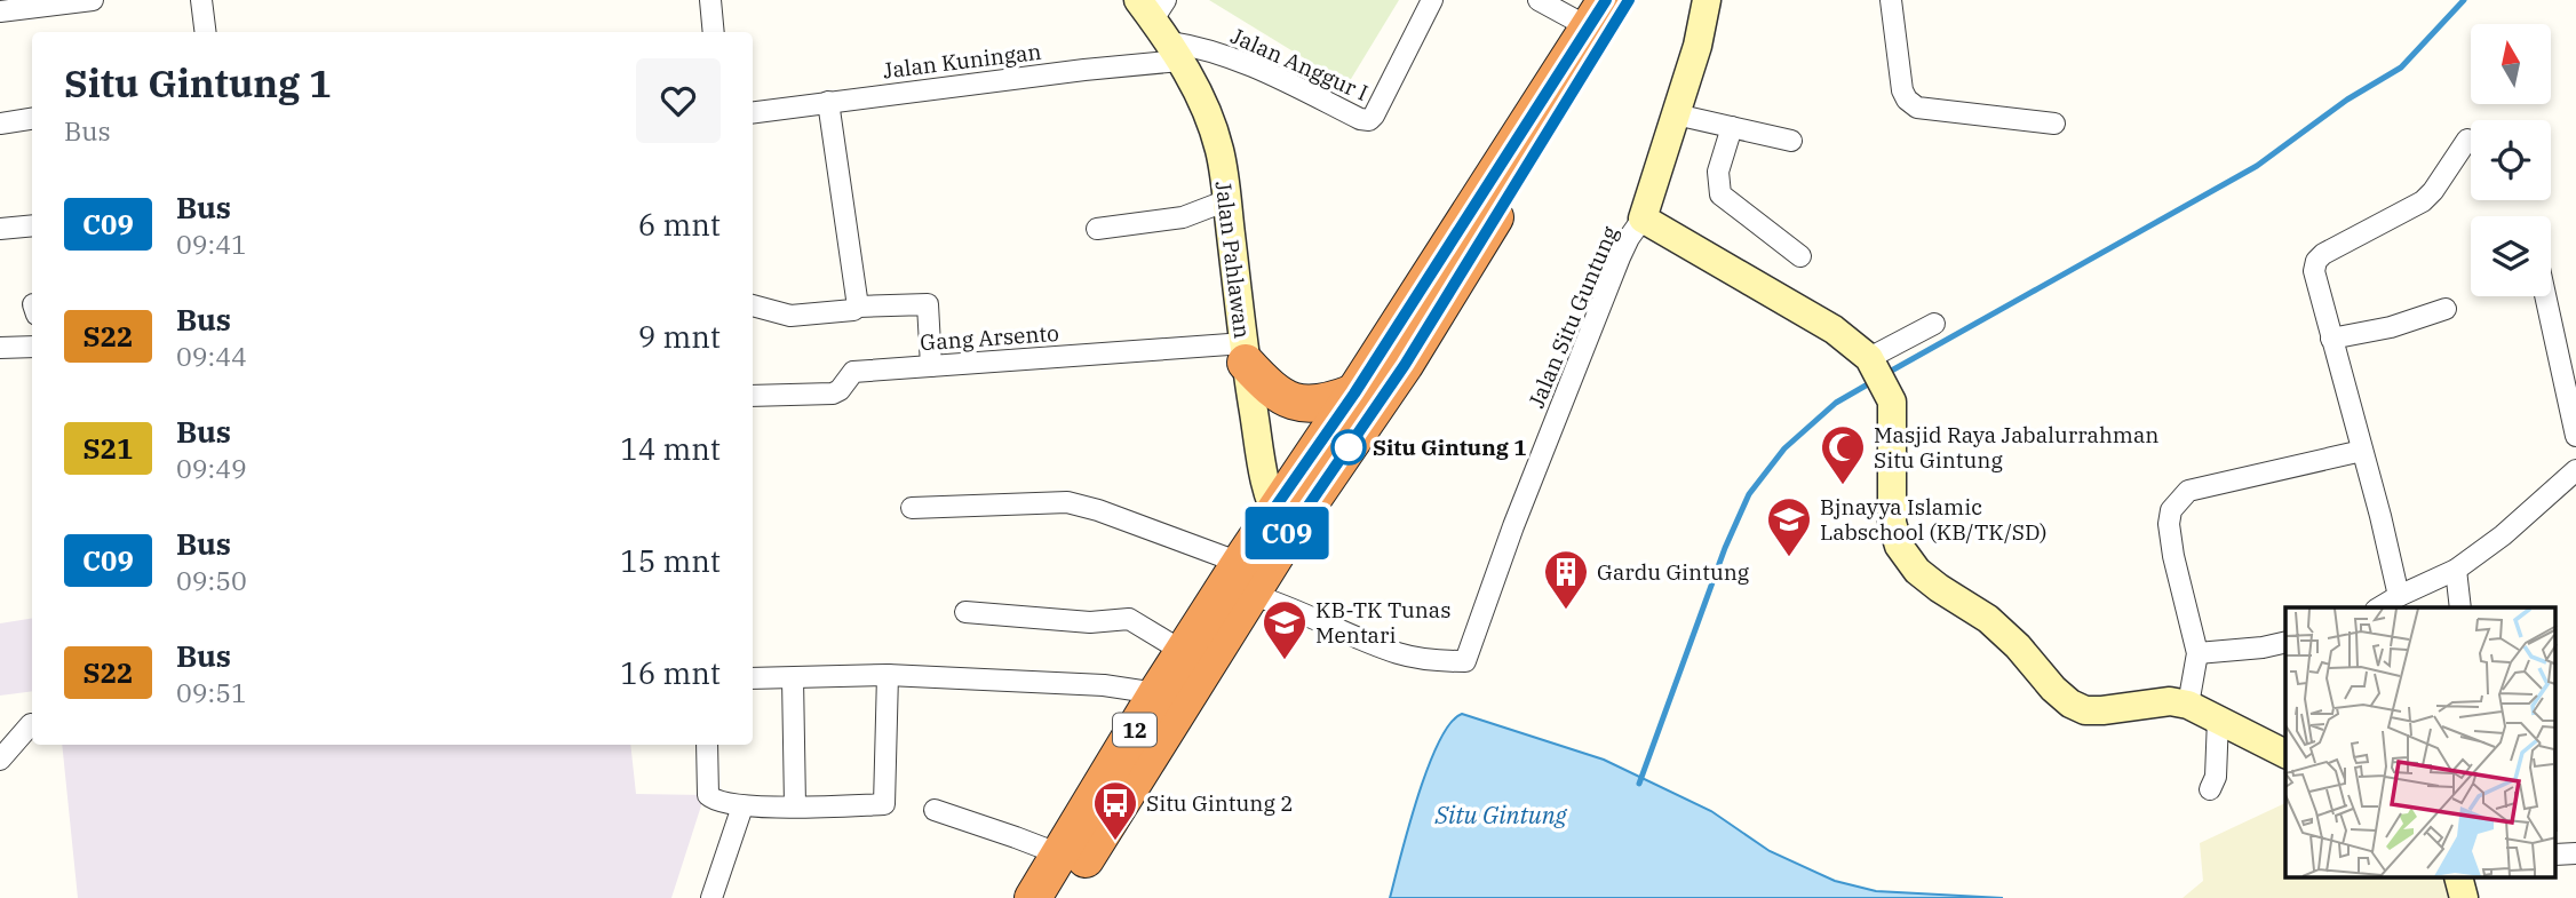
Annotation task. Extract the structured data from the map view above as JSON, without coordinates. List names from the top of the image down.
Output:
{
  "streets": {
    "highway": ["12"],
    "street": [
      "Jalan Kuningan",
      "Jalan Anggur I",
      "Jalan Pahlawan",
      "Jalan Situ Guntung",
      "Gang Arsento"
    ]
  },
  "crossings": [
    ["Jalan Kuningan", "Jalan Anggur I"],
    ["Jalan Kuningan", "Jalan Pahlawan"],
    ["Jalan Anggur I", "Jalan Pahlawan"],
    ["Jalan Pahlawan", "Gang Arsento"],
    ["Jalan Pahlawan", "12"],
    ["Jalan Situ Guntung", "12"]
  ],
  "water": ["Situ Gintung"],
  "places": {
    "other": ["Situ Gintung 1"],
    "mosque": ["Masjid Raya Jabalurrahman Situ Gintung"],
    "school or university": ["Bjnayya Islamic Labschool (KB/TK/SD)", "KB-TK Tunas Mentari"],
    "building": ["Gardu Gintung"],
    "bus stop": ["Situ Gintung 2"]
  },
  "lines": ["bus line C09"],
  "north": "top",
  "page": {
    "on_map": "C09",
    "heading": ["Situ Gintung 1", "Bus"],
    "list": [
      {
        "mark": "C09",
        "name": "Bus",
        "note": "09:41",
        "value": "6 mnt"
      },
      {
        "mark": "S22",
        "name": "Bus",
        "note": "09:44",
        "value": "9 mnt"
      },
      {
        "mark": "S21",
        "name": "Bus",
        "note": "09:49",
        "value": "14 mnt"
      },
      {
        "mark": "C09",
        "name": "Bus",
        "note": "09:50",
        "value": "15 mnt"
      },
      {
        "mark": "S22",
        "name": "Bus",
        "note": "09:51",
        "value": "16 mnt"
      }
    ]
  }
}
